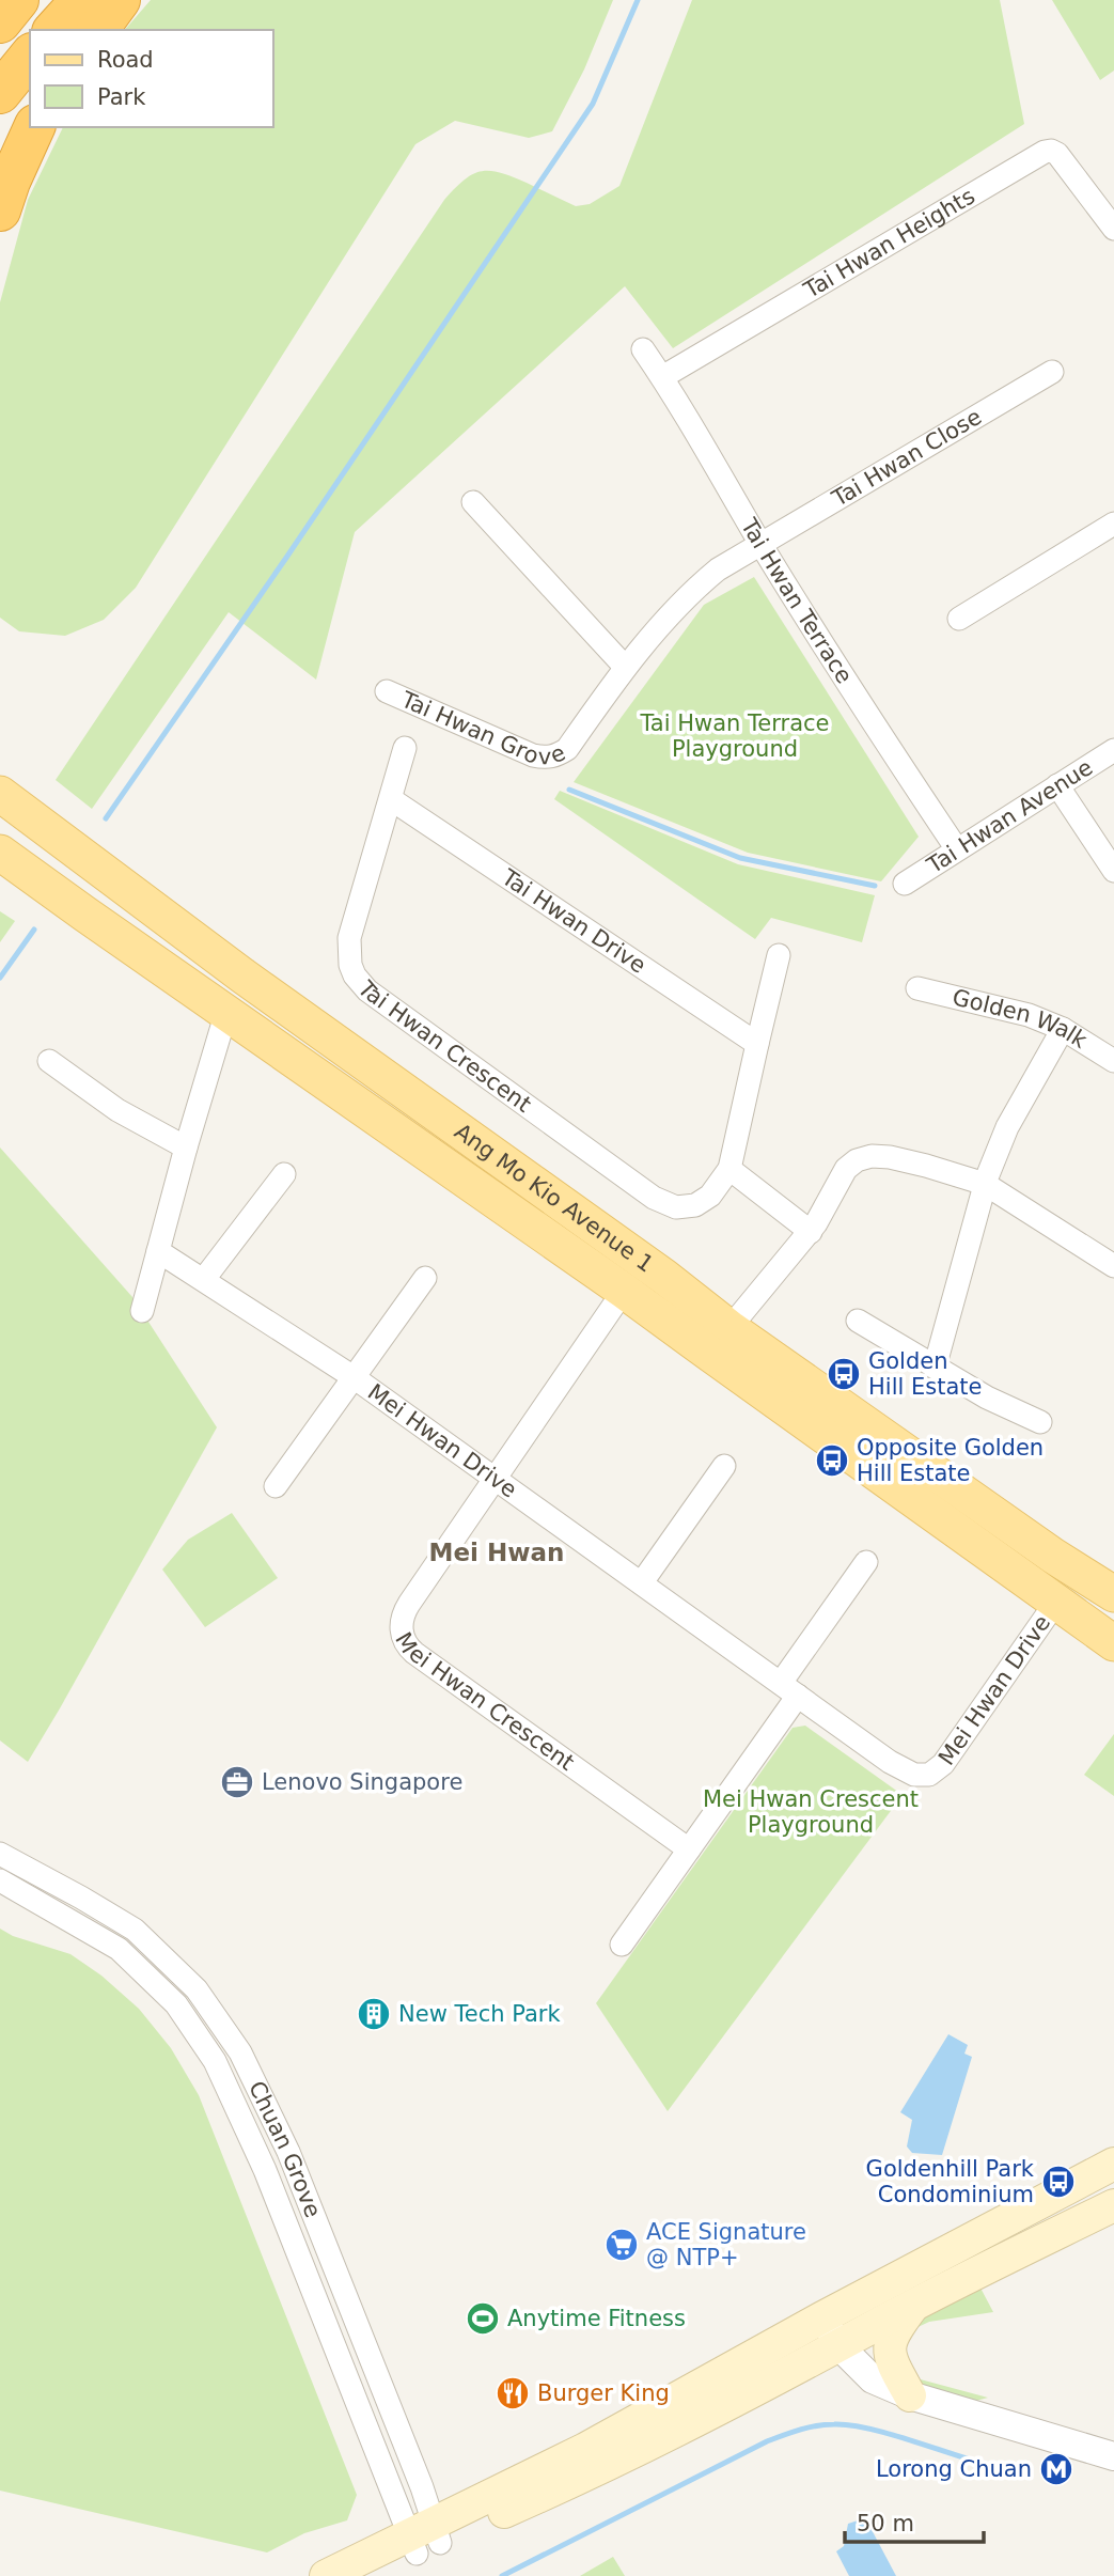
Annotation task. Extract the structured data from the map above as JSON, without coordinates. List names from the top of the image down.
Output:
{
  "streets": {
    "main road": ["Ang Mo Kio Avenue 1"],
    "street": [
      "Tai Hwan Heights",
      "Tai Hwan Close",
      "Tai Hwan Terrace",
      "Tai Hwan Grove",
      "Tai Hwan Avenue",
      "Tai Hwan Drive",
      "Golden Walk",
      "Tai Hwan Crescent",
      "Mei Hwan Drive",
      "Mei Hwan Crescent",
      "Chuan Grove"
    ]
  },
  "crossings": [
    ["Tai Hwan Heights", "Tai Hwan Terrace"],
    ["Tai Hwan Close", "Tai Hwan Terrace"],
    ["Tai Hwan Close", "Tai Hwan Grove"],
    ["Tai Hwan Terrace", "Tai Hwan Grove"],
    ["Tai Hwan Terrace", "Tai Hwan Avenue"],
    ["Tai Hwan Drive", "Tai Hwan Crescent"],
    ["Ang Mo Kio Avenue 1", "Mei Hwan Drive"],
    ["Ang Mo Kio Avenue 1", "Mei Hwan Crescent"],
    ["Mei Hwan Drive", "Mei Hwan Crescent"]
  ],
  "districts": ["Mei Hwan"],
  "parks": ["Tai Hwan Terrace Playground", "Mei Hwan Crescent Playground"],
  "places": {
    "bus stop": ["Golden Hill Estate", "Opposite Golden Hill Estate", "Goldenhill Park Condominium"],
    "office": ["Lenovo Singapore"],
    "building": ["New Tech Park"],
    "supermarket": ["ACE Signature @ NTP+"],
    "sports": ["Anytime Fitness"],
    "restaurant": ["Burger King"],
    "metro station": ["Lorong Chuan"]
  },
  "legend": ["Road", "Park"],
  "scale_bar": "50 m"
}
